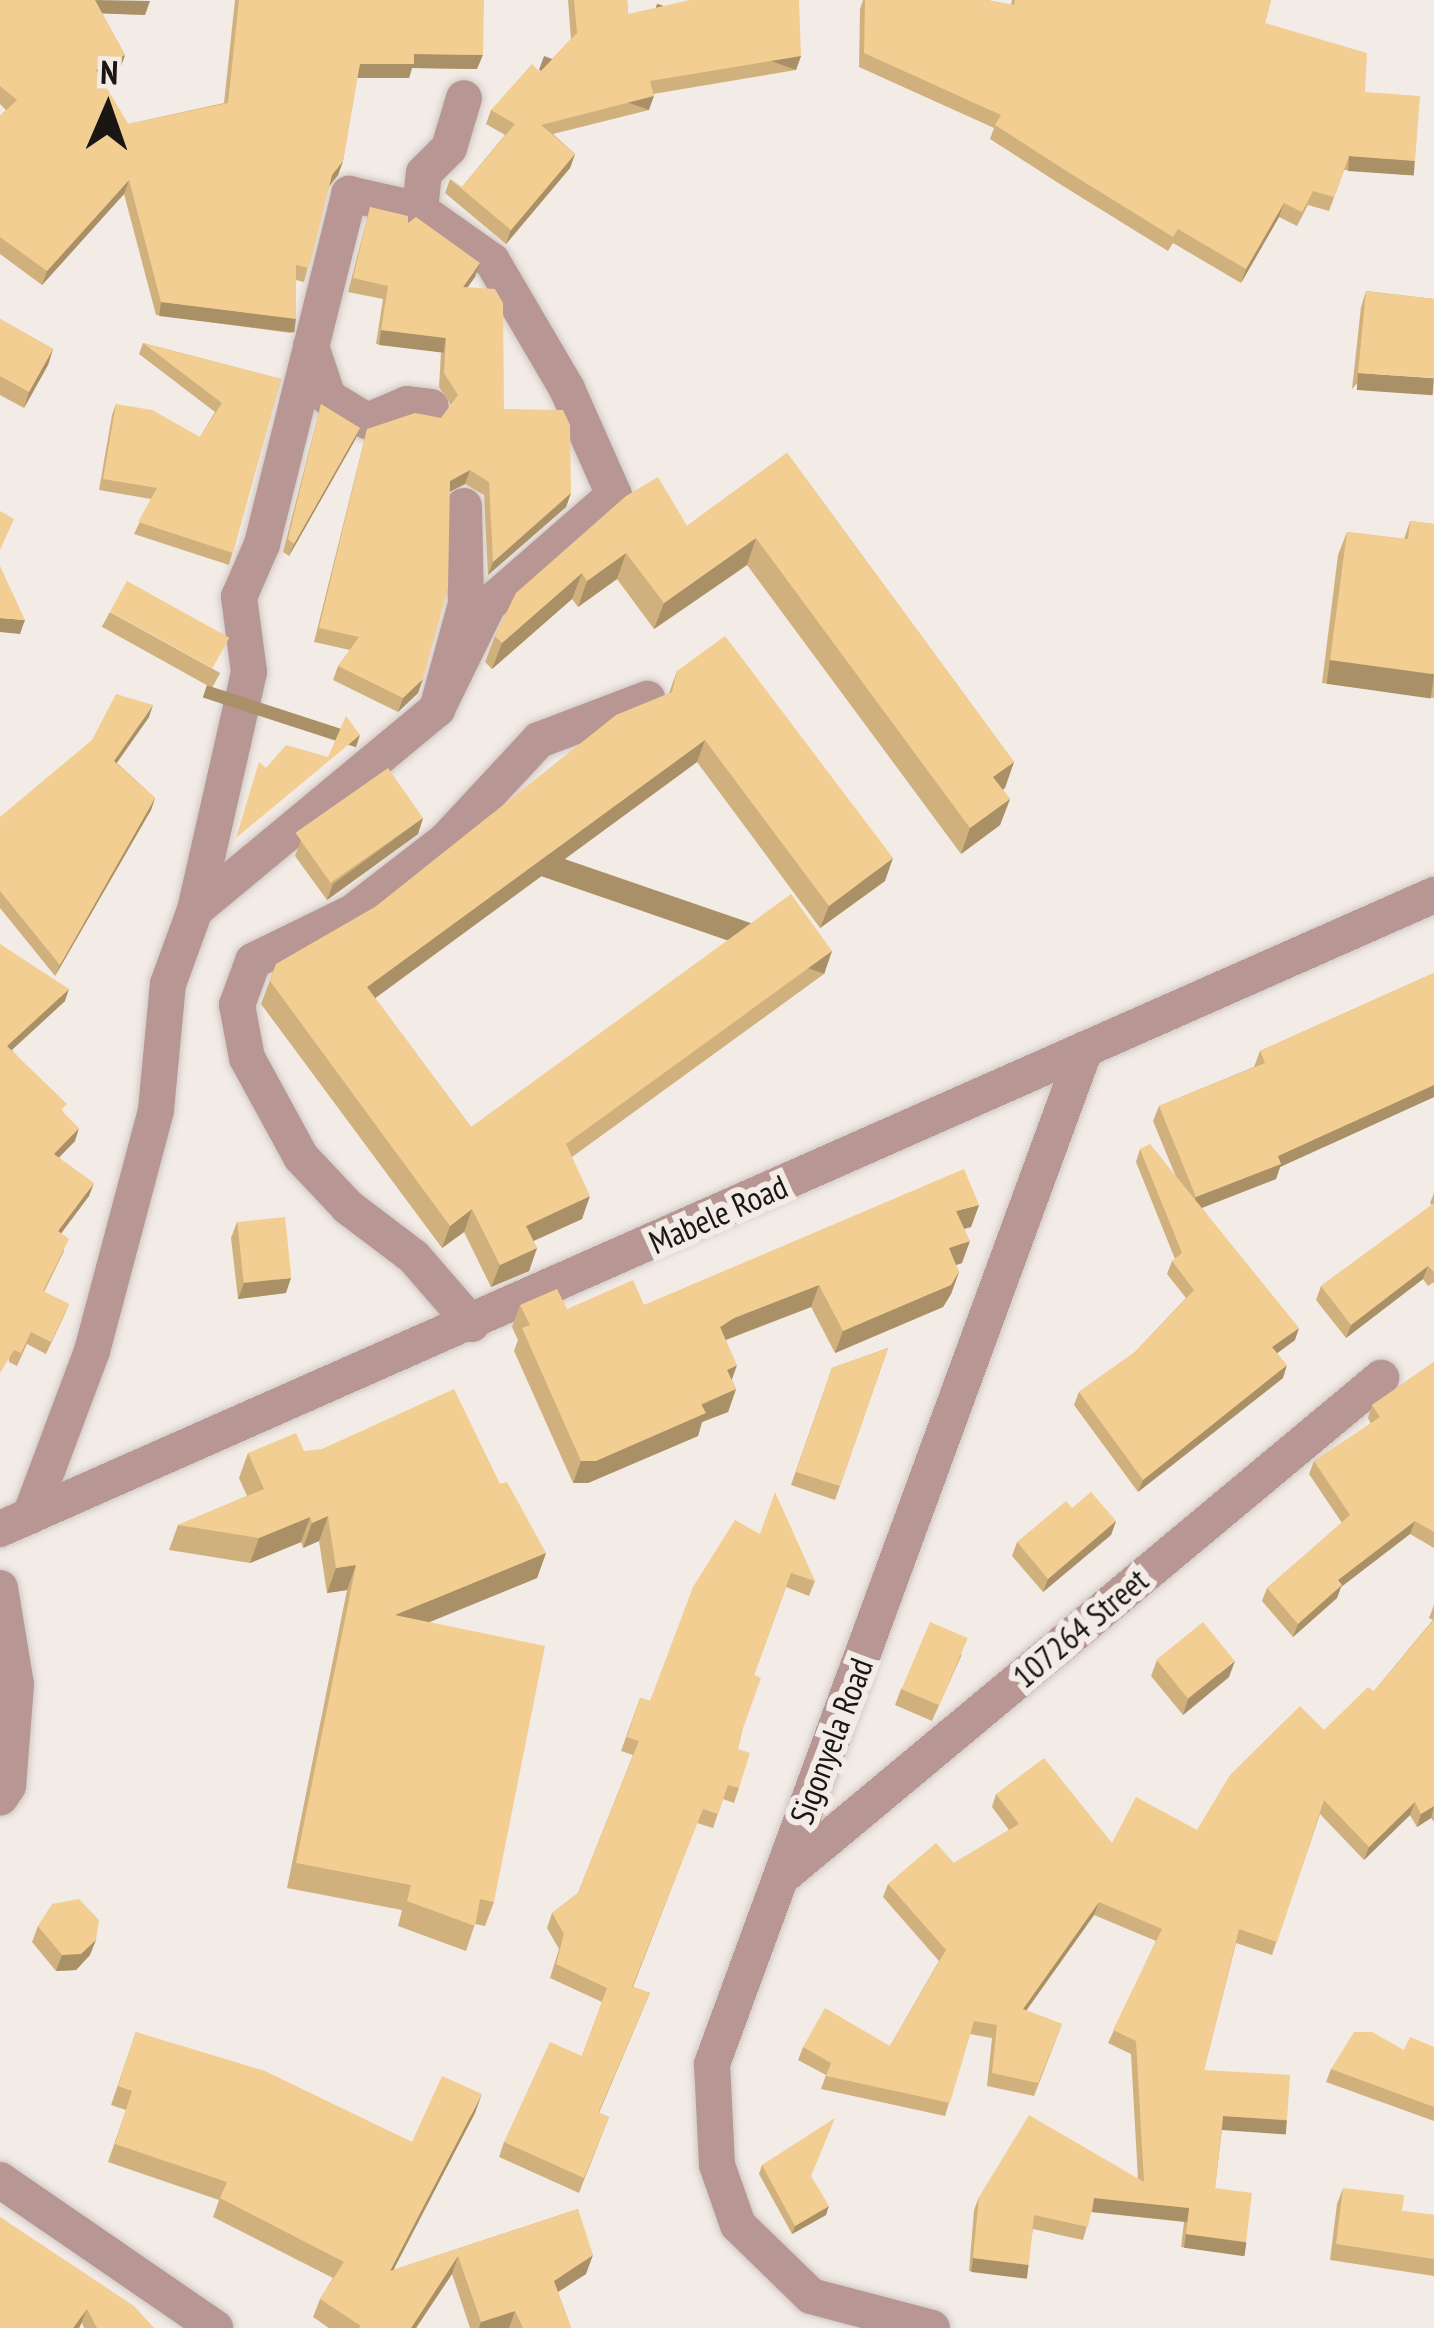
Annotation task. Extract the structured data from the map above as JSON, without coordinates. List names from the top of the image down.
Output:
{
  "streets": {
    "street": ["Mabele Road", "107264 Street", "Sigonyela Road"]
  },
  "crossings": [
    ["Mabele Road", "Sigonyela Road"],
    ["107264 Street", "Sigonyela Road"]
  ],
  "north": "top"
}
